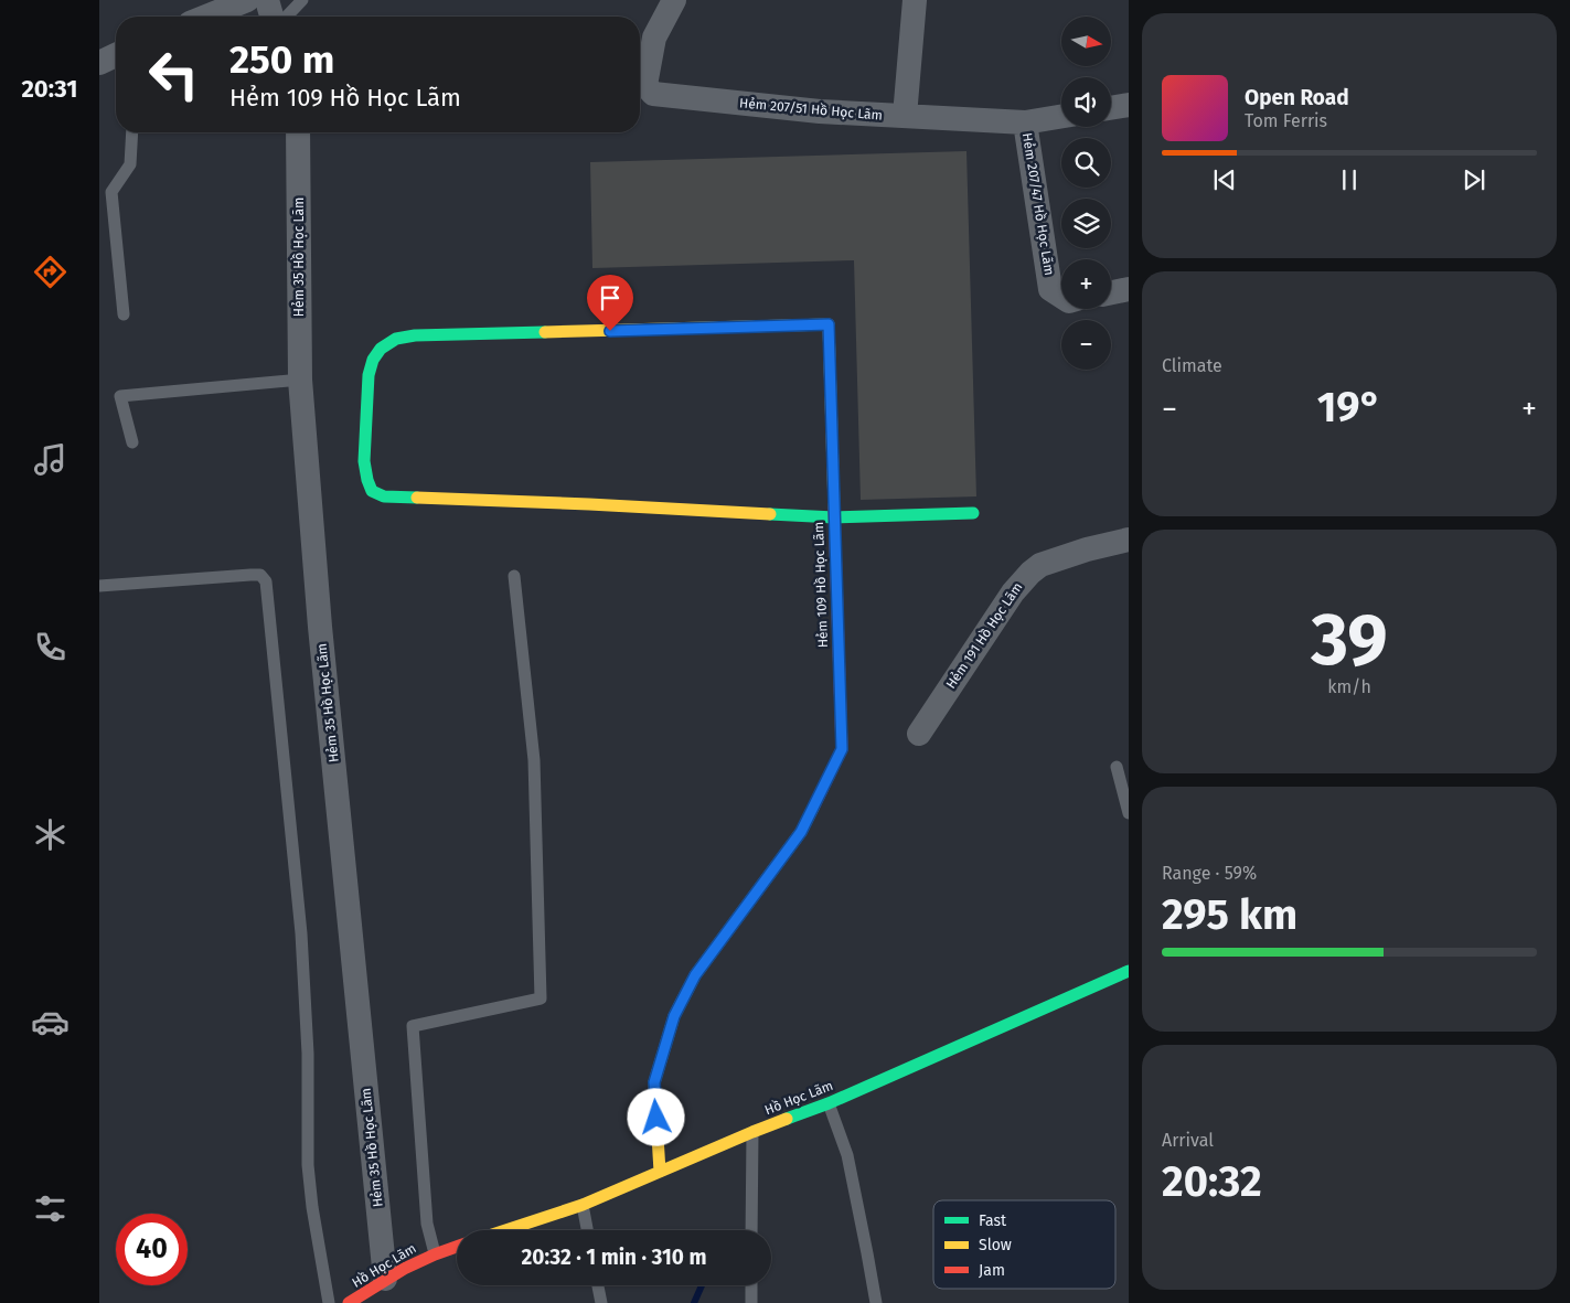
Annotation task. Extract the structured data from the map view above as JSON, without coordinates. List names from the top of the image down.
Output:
{
  "streets": {
    "street": [
      "Hẻm 207/51 Hồ Học Lãm",
      "Hẻm 207/47 Hồ Học Lãm",
      "Hẻm 35 Hồ Học Lãm",
      "Hẻm 109 Hồ Học Lãm",
      "Hẻm 191 Hồ Học Lãm",
      "Hồ Học Lãm"
    ]
  },
  "crossings": [
    ["Hẻm 207/51 Hồ Học Lãm", "Hẻm 207/47 Hồ Học Lãm"],
    ["Hẻm 35 Hồ Học Lãm", "Hồ Học Lãm"],
    ["Hẻm 109 Hồ Học Lãm", "Hồ Học Lãm"]
  ],
  "legend": ["Fast", "Slow", "Jam"],
  "north": "right",
  "page": {
    "tabs": "20:31",
    "map_buttons": ["+", "−"],
    "turn": ["250 m", "Hẻm 109 Hồ Học Lãm"],
    "song": ["Open Road", "Tom Ferris"],
    "tile": [
      "Climate",
      ["39", "km/h"],
      ["Range · 59%", "295 km"],
      ["Arrival", "20:32"]
    ],
    "heat": ["−", "19°", "+"],
    "limit": "40",
    "trip": "20:32 · 1 min · 310 m"
  }
}
